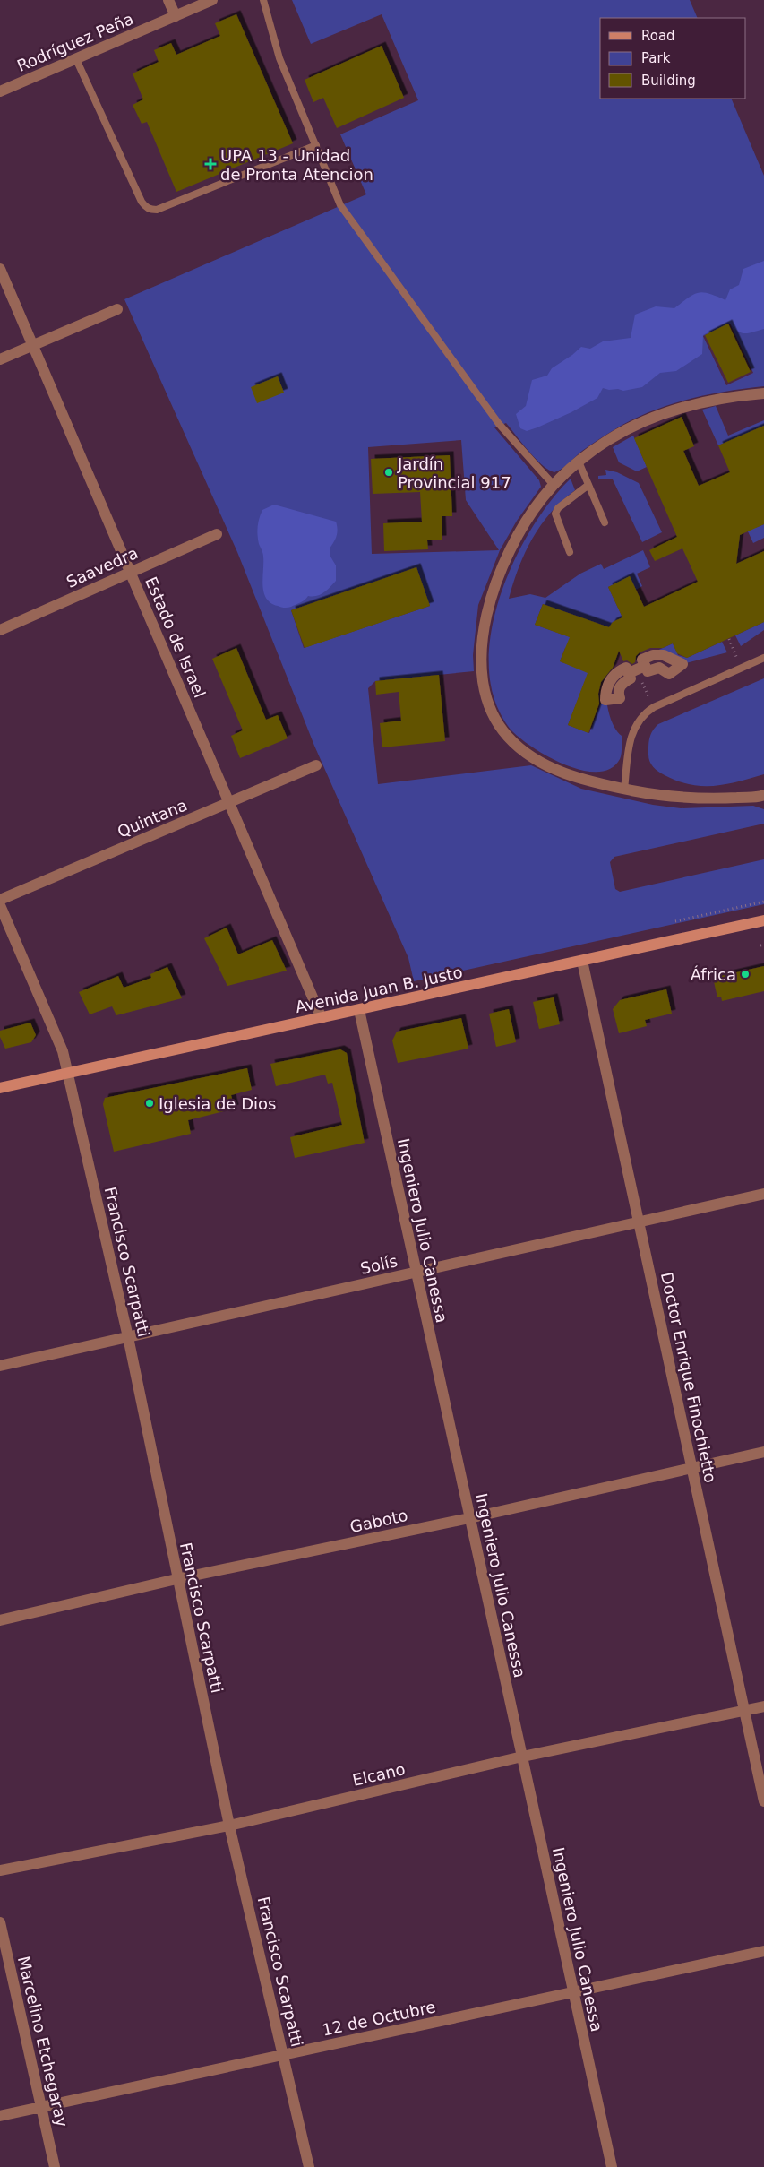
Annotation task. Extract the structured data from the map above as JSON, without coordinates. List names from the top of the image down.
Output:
{
  "streets": {
    "main road": ["Avenida Juan B. Justo"],
    "street": [
      "Rodríguez Peña",
      "Saavedra",
      "Estado de Israel",
      "Quintana",
      "Ingeniero Julio Canessa",
      "Francisco Scarpatti",
      "Solís",
      "Doctor Enrique Finochietto",
      "Gaboto",
      "Elcano",
      "12 de Octubre",
      "Marcelino Etchegaray"
    ]
  },
  "crossings": [
    ["Saavedra", "Estado de Israel"],
    ["Estado de Israel", "Quintana"],
    ["Estado de Israel", "Avenida Juan B. Justo"],
    ["Avenida Juan B. Justo", "Ingeniero Julio Canessa"],
    ["Avenida Juan B. Justo", "Francisco Scarpatti"],
    ["Avenida Juan B. Justo", "Doctor Enrique Finochietto"],
    ["Ingeniero Julio Canessa", "Solís"],
    ["Ingeniero Julio Canessa", "Gaboto"],
    ["Ingeniero Julio Canessa", "Elcano"],
    ["Ingeniero Julio Canessa", "12 de Octubre"],
    ["Francisco Scarpatti", "Solís"],
    ["Francisco Scarpatti", "Gaboto"],
    ["Francisco Scarpatti", "Elcano"],
    ["Francisco Scarpatti", "12 de Octubre"],
    ["Solís", "Doctor Enrique Finochietto"],
    ["Doctor Enrique Finochietto", "Gaboto"],
    ["Doctor Enrique Finochietto", "Elcano"],
    ["12 de Octubre", "Marcelino Etchegaray"]
  ],
  "places": {
    "health": ["UPA 13 - Unidad de Pronta Atencion"],
    "other": ["Jardín Provincial 917", "África", "Iglesia de Dios"]
  },
  "legend": ["Road", "Park", "Building"]
}
